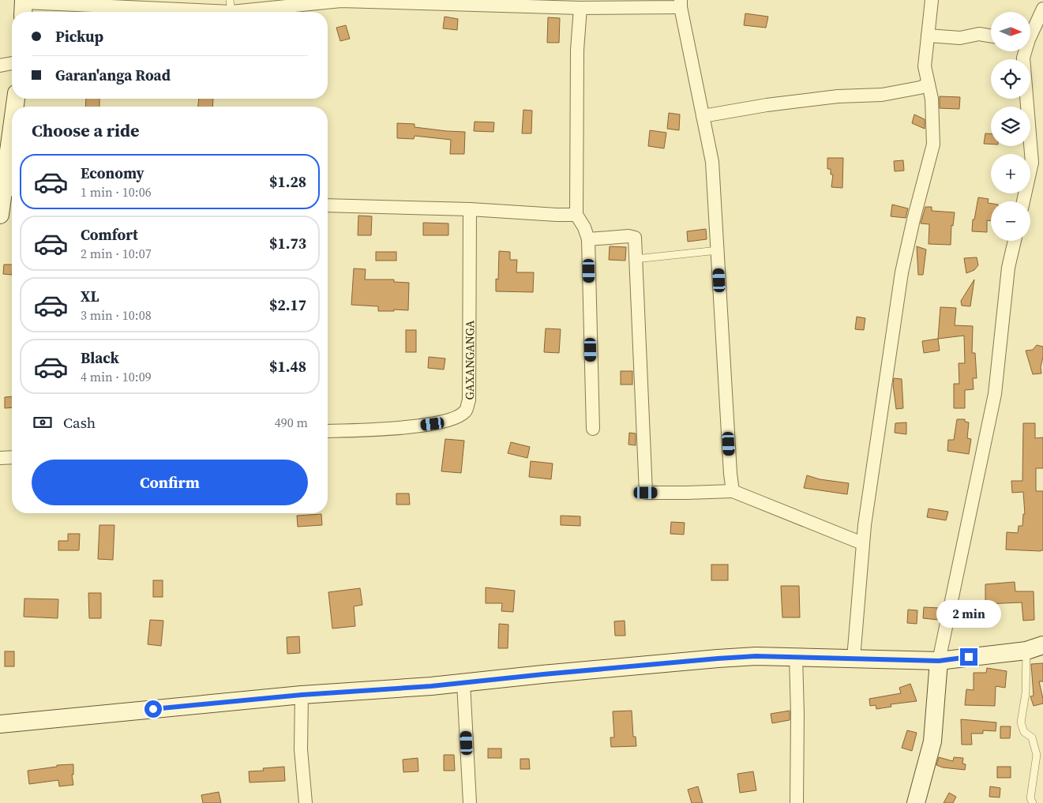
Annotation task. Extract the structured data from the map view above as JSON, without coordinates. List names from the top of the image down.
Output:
{
  "streets": {
    "street": ["GAXANGANGA"]
  },
  "north": "right",
  "page": {
    "map_buttons": ["+", "−"],
    "banner": ["Pickup", "Garan'anga Road"],
    "heading": "Choose a ride",
    "list": [
      {
        "name": "Economy",
        "note": "1 min · 10:06",
        "value": "$1.28"
      },
      {
        "name": "Comfort",
        "note": "2 min · 10:07",
        "value": "$1.73"
      },
      {
        "name": "XL",
        "note": "3 min · 10:08",
        "value": "$2.17"
      },
      {
        "name": "Black",
        "note": "4 min · 10:09",
        "value": "$1.48"
      }
    ],
    "pay": ["Cash", "490 m"],
    "buttons": "Confirm",
    "bubble": "2 min"
  }
}
